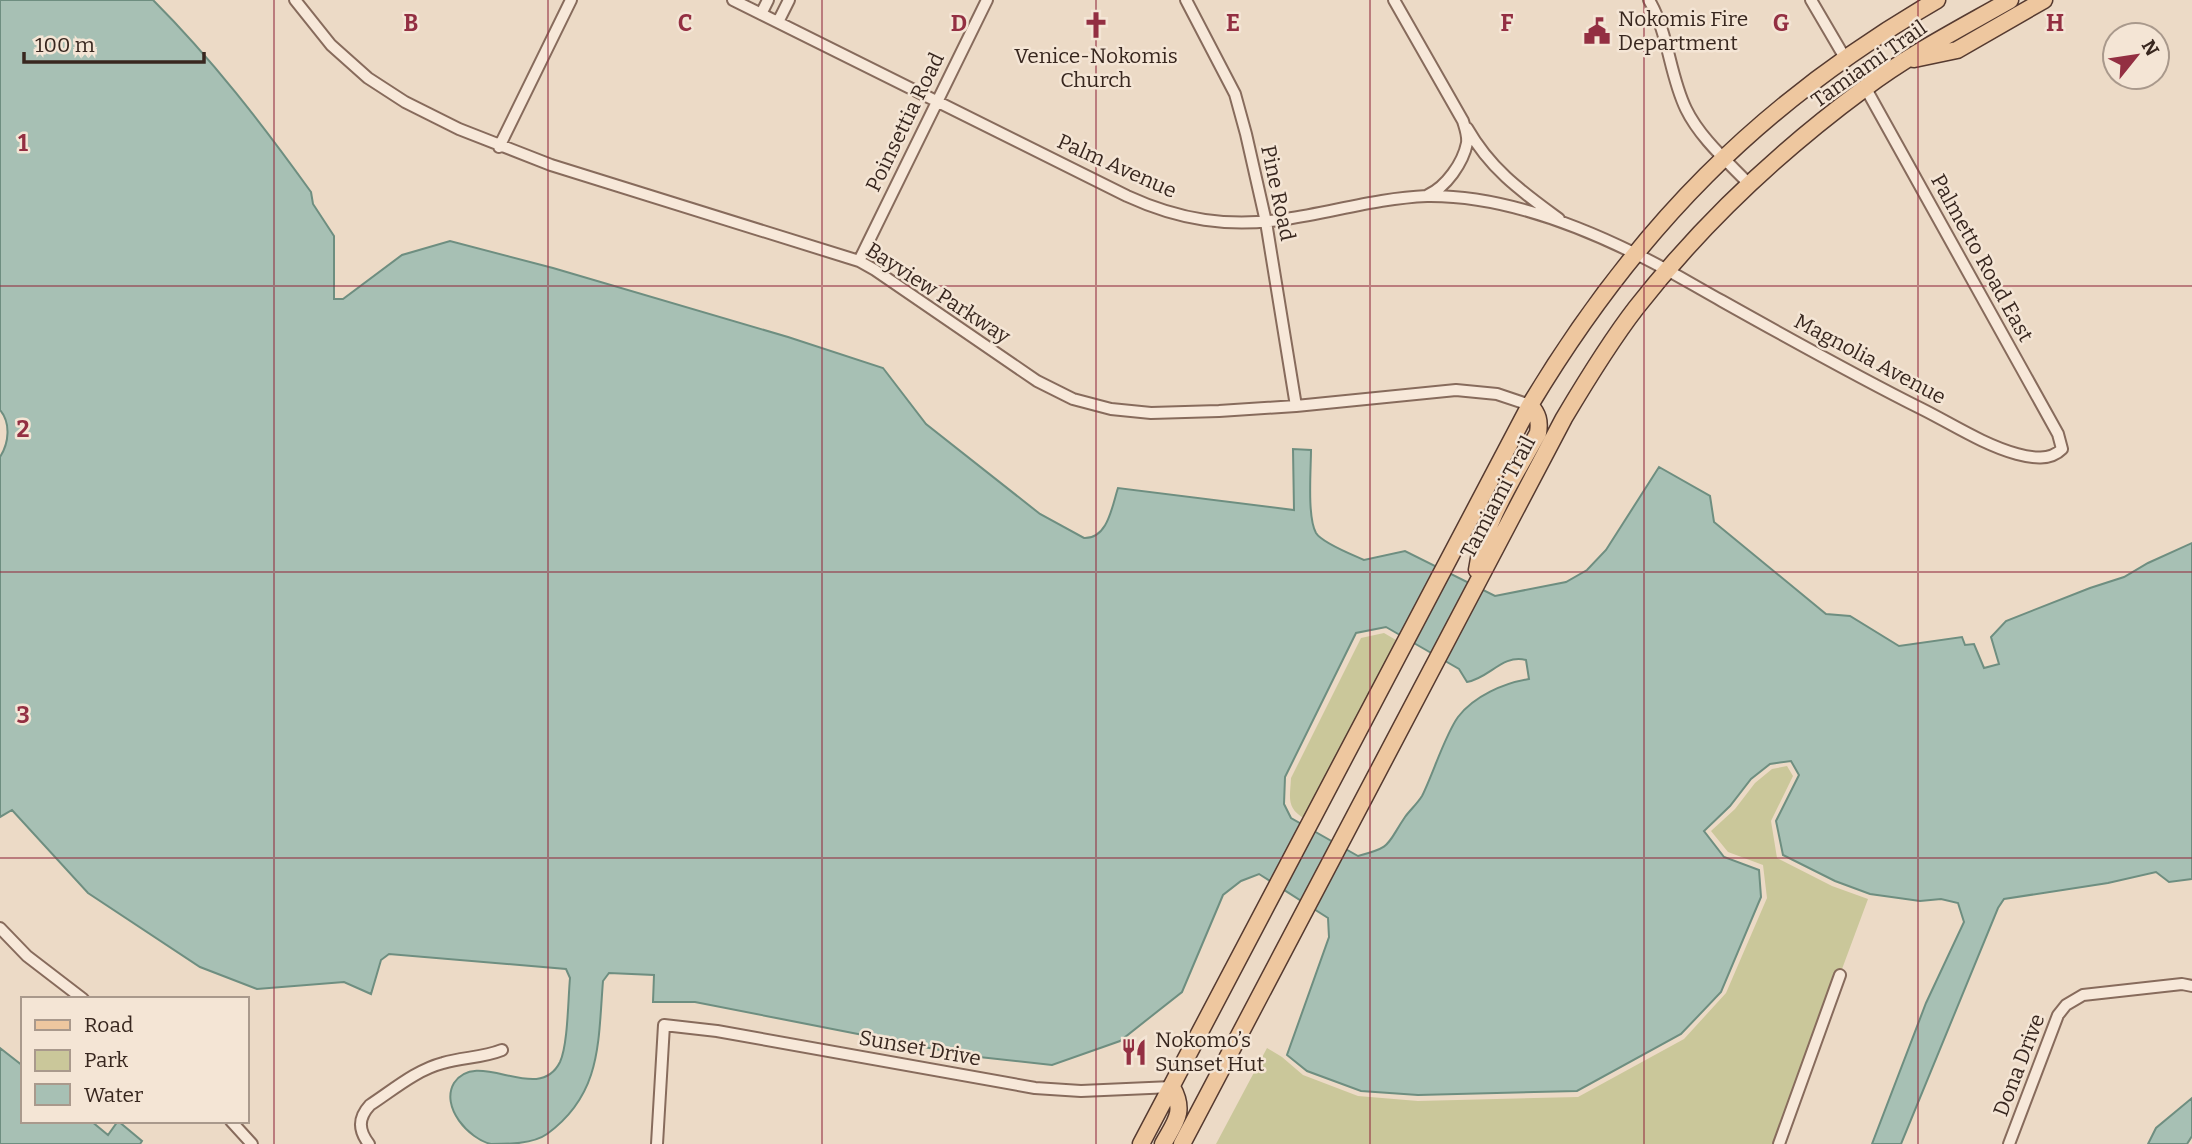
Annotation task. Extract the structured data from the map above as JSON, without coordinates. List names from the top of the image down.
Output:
{
  "streets": {
    "main road": ["Tamiami Trail"],
    "street": [
      "Poinsettia Road",
      "Palm Avenue",
      "Pine Road",
      "Palmetto Road East",
      "Bayview Parkway",
      "Magnolia Avenue",
      "Sunset Drive",
      "Dona Drive"
    ]
  },
  "crossings": [
    ["Tamiami Trail", "Palm Avenue"],
    ["Tamiami Trail", "Palmetto Road East"],
    ["Tamiami Trail", "Bayview Parkway"],
    ["Tamiami Trail", "Magnolia Avenue"],
    ["Tamiami Trail", "Sunset Drive"],
    ["Poinsettia Road", "Palm Avenue"],
    ["Poinsettia Road", "Bayview Parkway"],
    ["Palm Avenue", "Pine Road"],
    ["Palm Avenue", "Magnolia Avenue"],
    ["Pine Road", "Bayview Parkway"],
    ["Palmetto Road East", "Magnolia Avenue"]
  ],
  "places": {
    "church": ["Venice-Nokomis Church"],
    "public building": ["Nokomis Fire Department"],
    "restaurant": ["Nokomo’s Sunset Hut"]
  },
  "legend": ["Road", "Park", "Water"],
  "scale_bar": "100 m",
  "north": "top right",
  "grid": {
    "columns": [
      "B",
      "C",
      "D",
      "E",
      "F",
      "G",
      "H"
    ],
    "rows": ["1", "2", "3"]
  }
}
